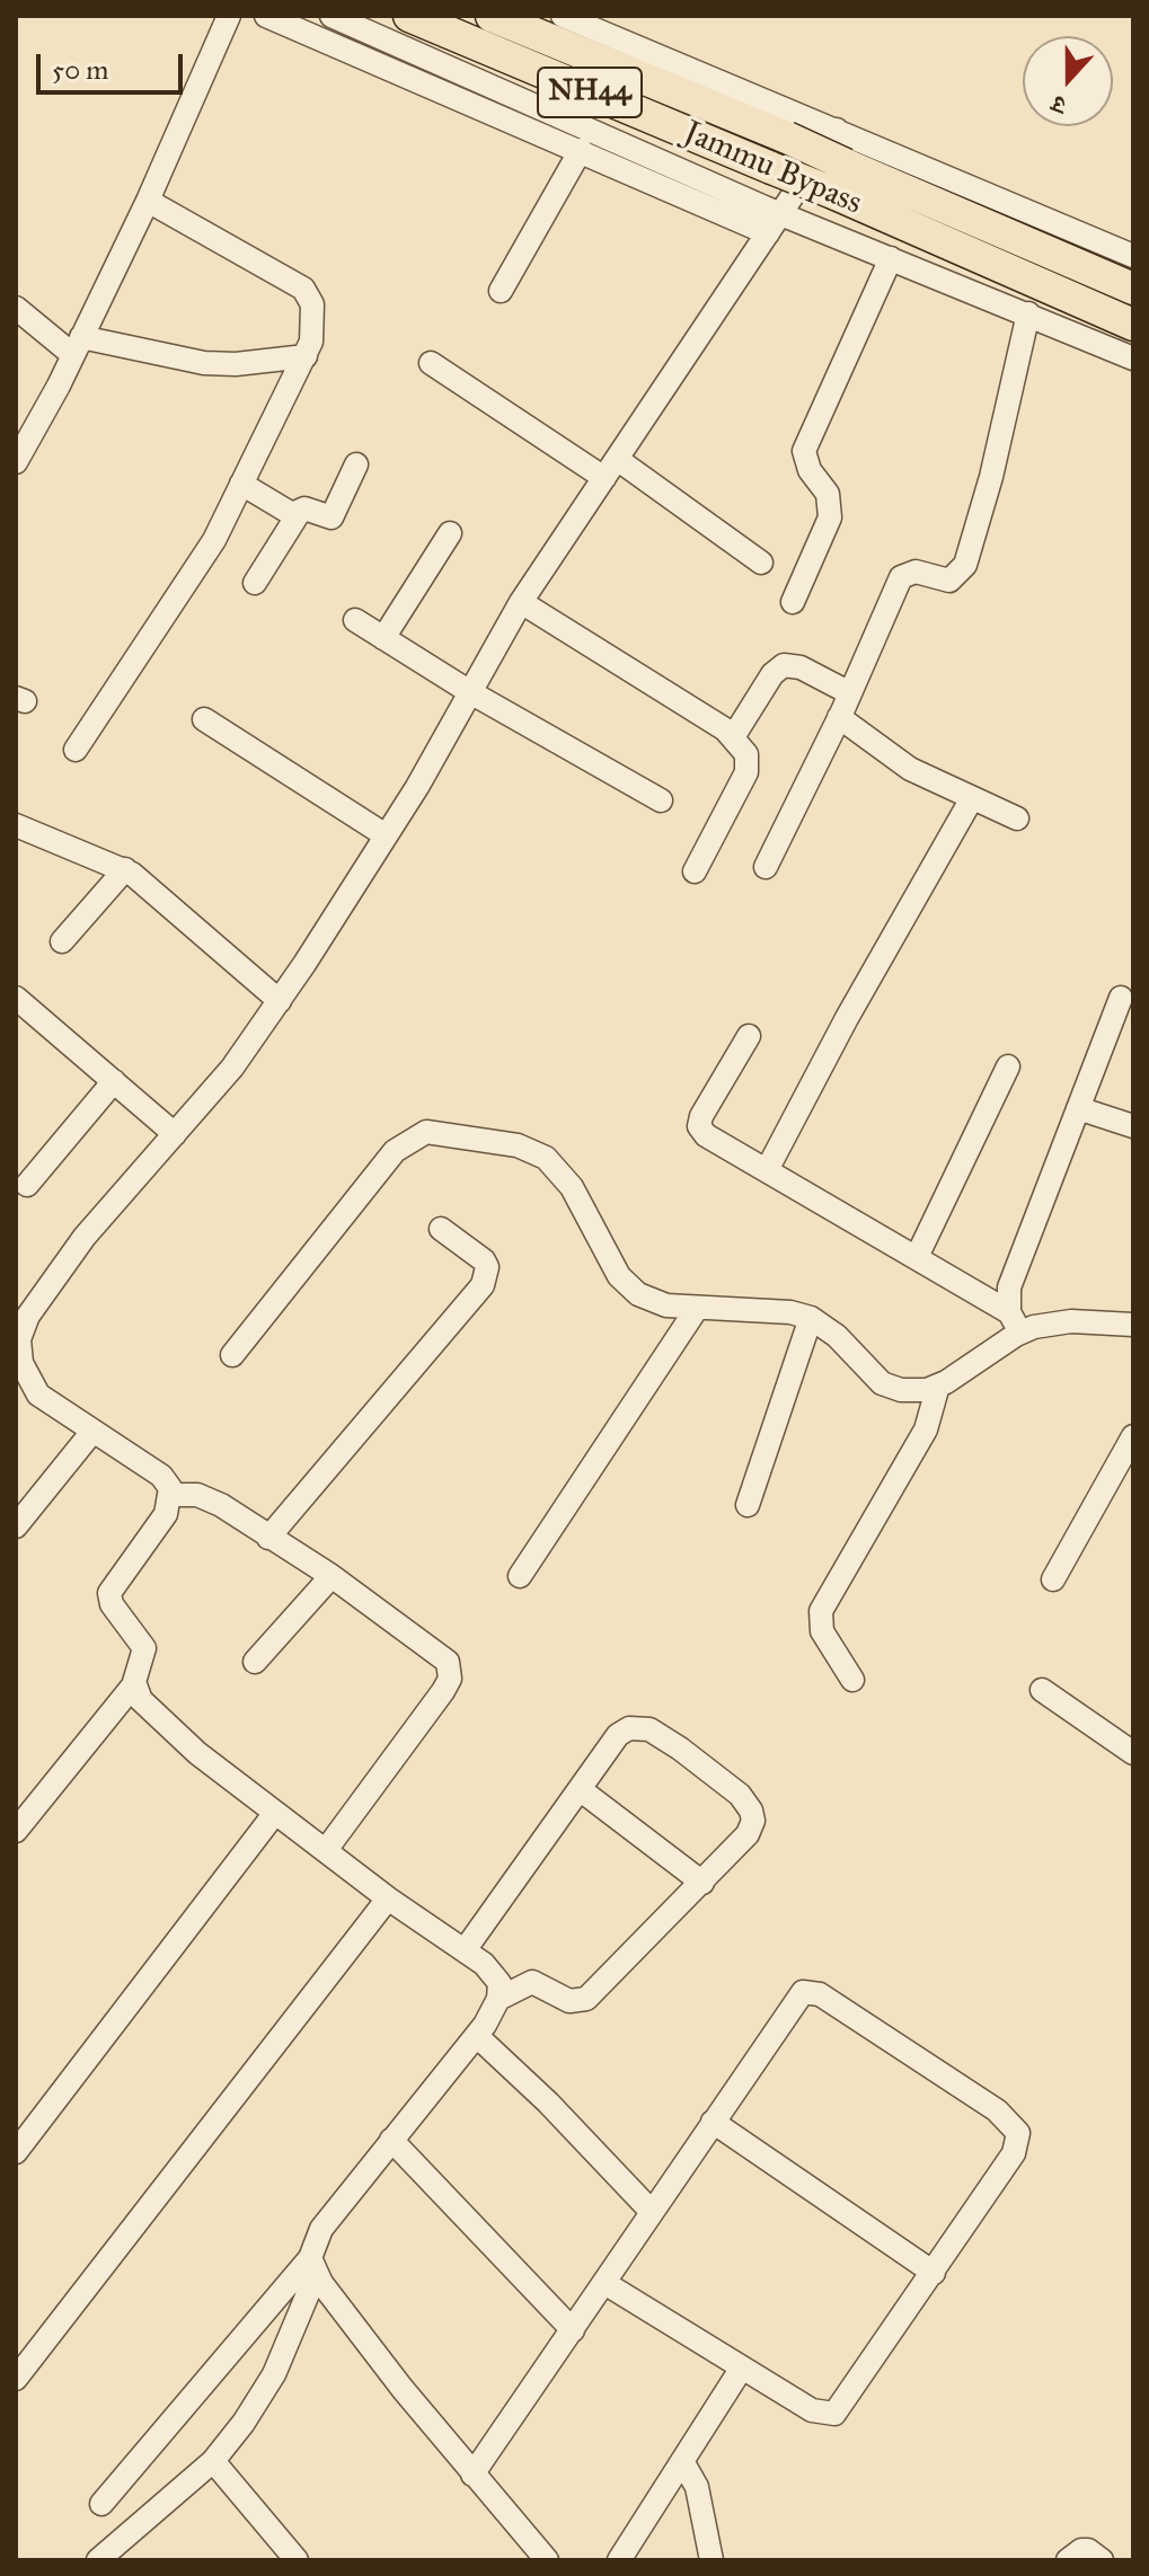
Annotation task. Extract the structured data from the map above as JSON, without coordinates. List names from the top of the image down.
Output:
{
  "streets": {
    "highway": ["NH44", "Jammu Bypass"]
  },
  "scale_bar": "50 m",
  "north": "bottom"
}
